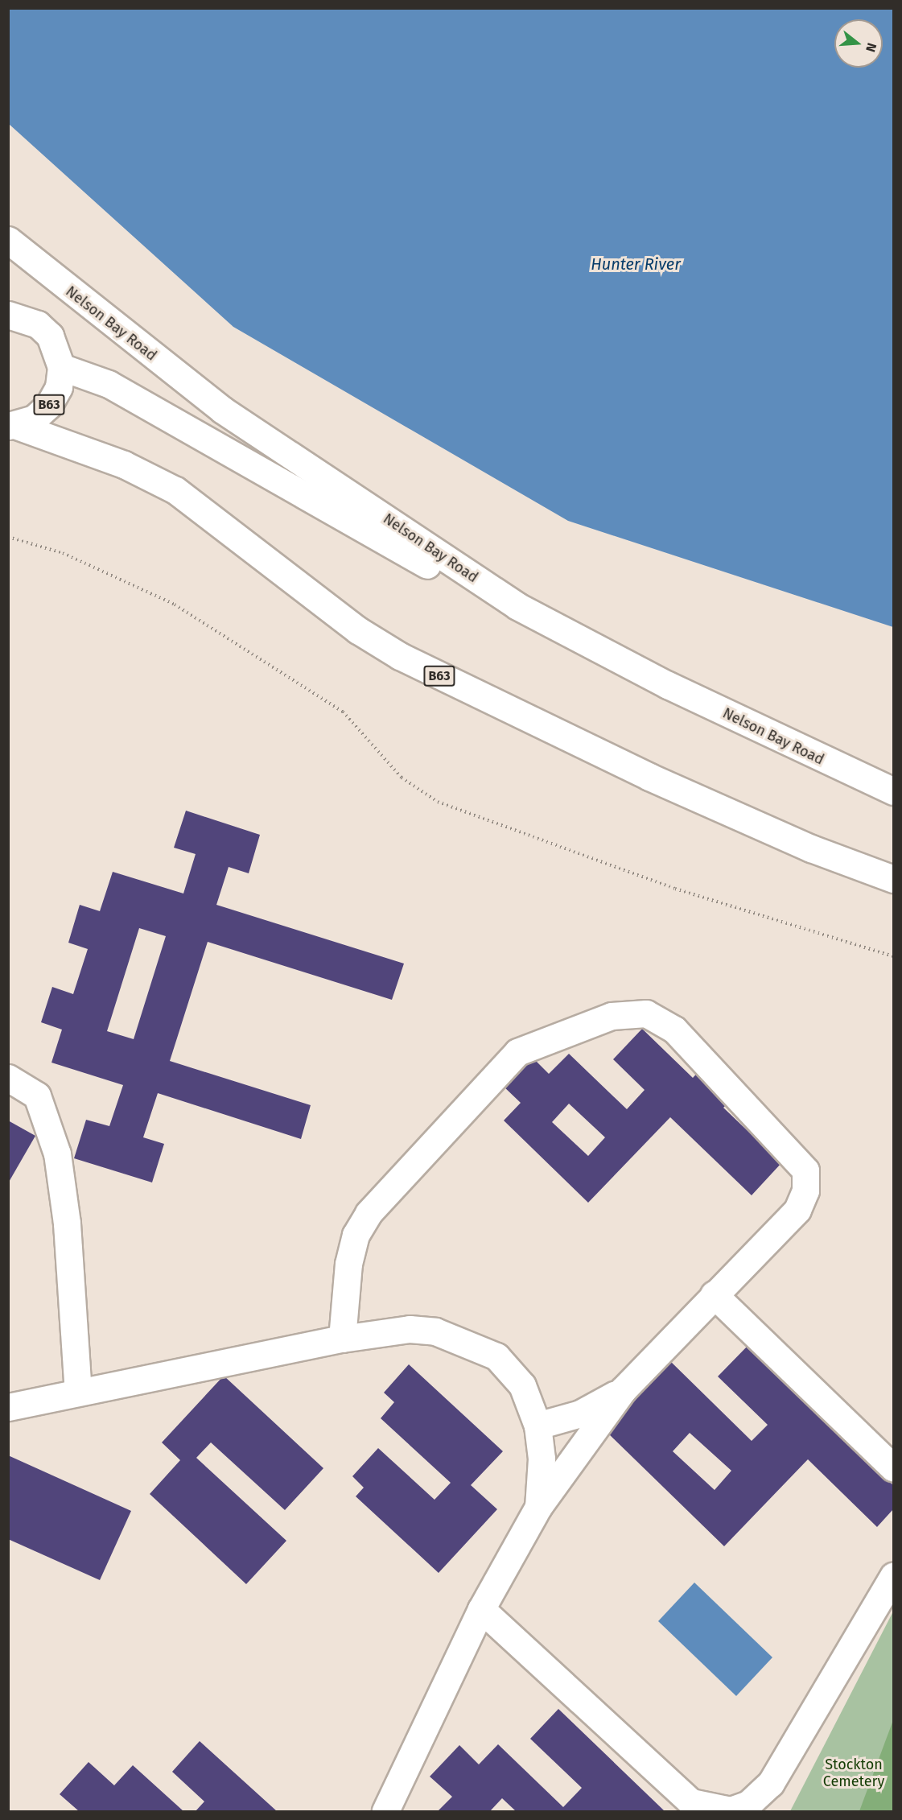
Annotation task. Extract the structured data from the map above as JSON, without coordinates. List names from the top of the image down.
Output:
{
  "streets": {
    "main road": ["Nelson Bay Road", "B63"]
  },
  "water": ["Hunter River"],
  "parks": ["Stockton Cemetery"],
  "north": "right"
}
